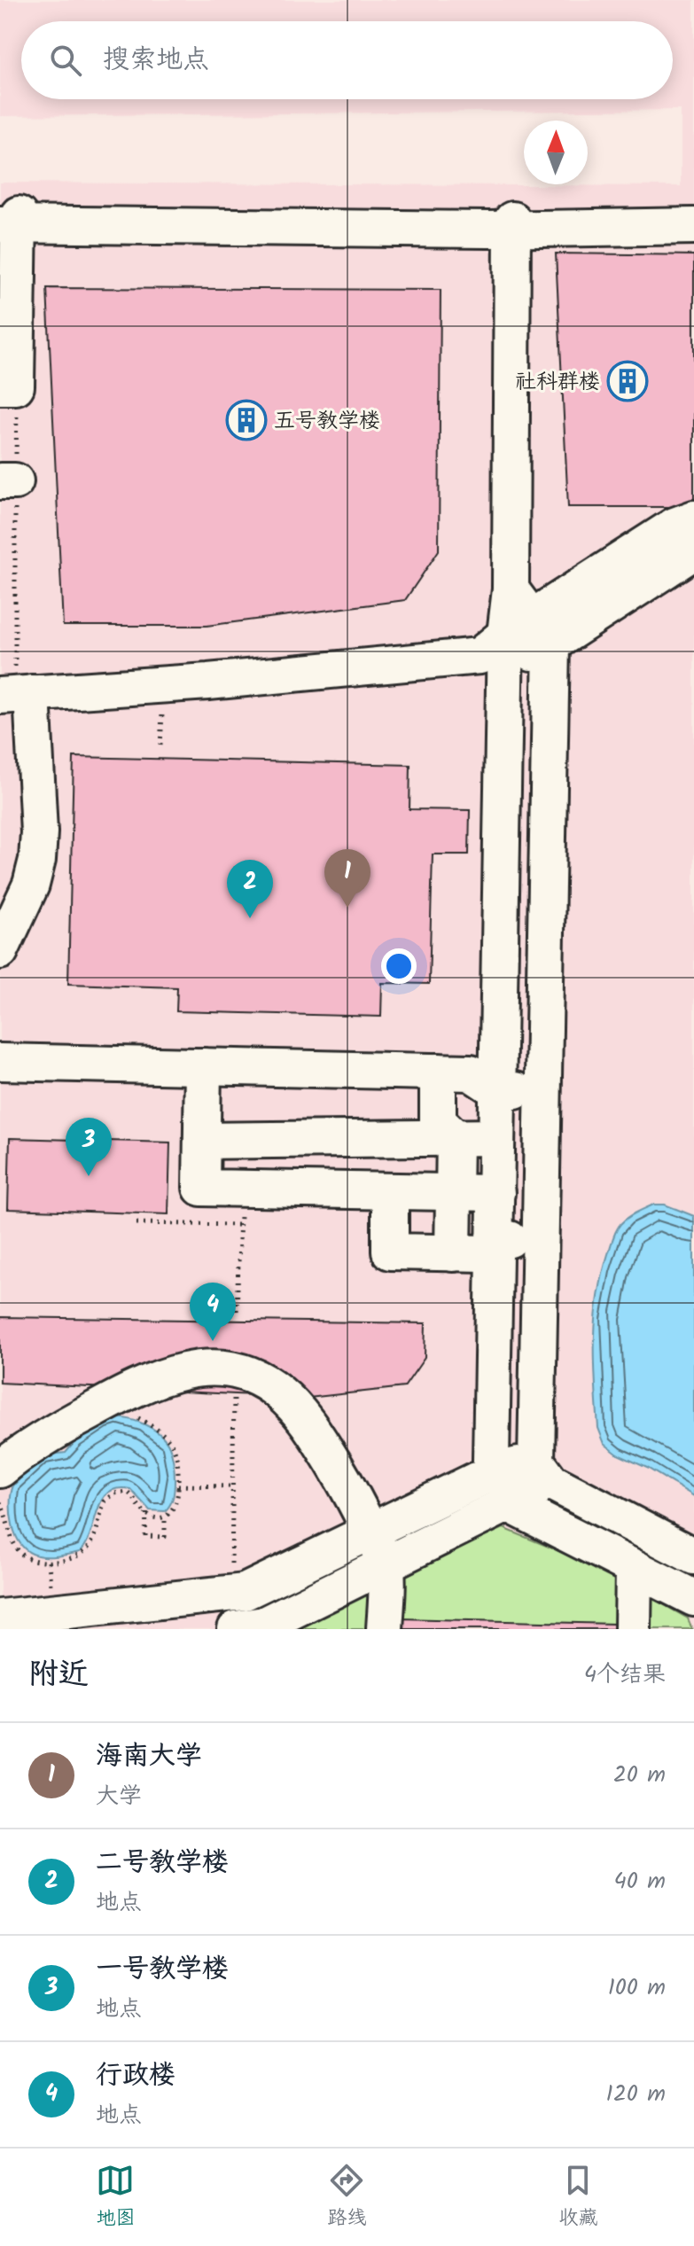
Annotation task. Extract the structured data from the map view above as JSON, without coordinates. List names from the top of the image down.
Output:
{
  "places": {
    "building": ["社科群楼", "五号教学楼"]
  },
  "north": "top",
  "page": {
    "search": "搜索地点",
    "pins": [
      "1",
      "2",
      "3",
      "4"
    ],
    "heading": ["附近", "4个结果"],
    "list": [
      {
        "mark": "1",
        "name": "海南大学",
        "note": "大学",
        "value": "20 m"
      },
      {
        "mark": "2",
        "name": "二号教学楼",
        "note": "地点",
        "value": "40 m"
      },
      {
        "mark": "3",
        "name": "一号教学楼",
        "note": "地点",
        "value": "100 m"
      },
      {
        "mark": "4",
        "name": "行政楼",
        "note": "地点",
        "value": "120 m"
      }
    ],
    "nav": ["地图", "路线", "收藏"]
  }
}
